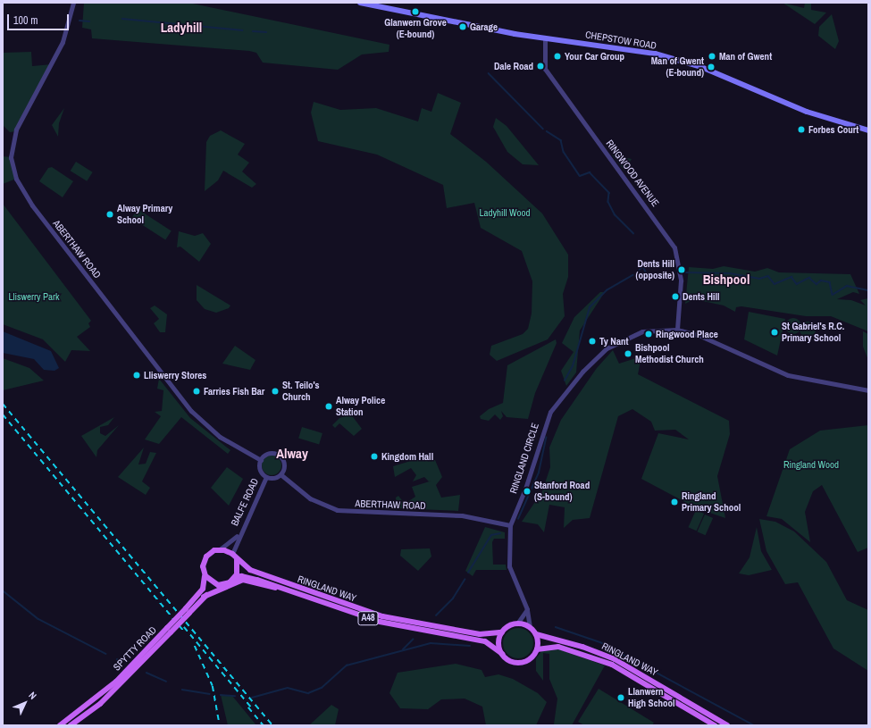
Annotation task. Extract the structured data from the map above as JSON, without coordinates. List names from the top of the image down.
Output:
{
  "streets": {
    "main road": [
      "CHEPSTOW ROAD",
      "BALFE ROAD",
      "RINGLAND WAY",
      "A48",
      "SPYTTY ROAD"
    ],
    "street": ["RINGWOOD AVENUE", "ABERTHAW ROAD", "RINGLAND CIRCLE"]
  },
  "crossings": [
    ["CHEPSTOW ROAD", "RINGWOOD AVENUE"],
    ["RINGWOOD AVENUE", "RINGLAND CIRCLE"],
    ["ABERTHAW ROAD", "RINGLAND CIRCLE"],
    ["ABERTHAW ROAD", "BALFE ROAD"],
    ["RINGLAND CIRCLE", "RINGLAND WAY"],
    ["BALFE ROAD", "RINGLAND WAY"],
    ["BALFE ROAD", "A48"],
    ["BALFE ROAD", "SPYTTY ROAD"],
    ["RINGLAND WAY", "A48"],
    ["RINGLAND WAY", "SPYTTY ROAD"],
    ["A48", "SPYTTY ROAD"]
  ],
  "districts": ["Ladyhill", "Bishpool", "Alway"],
  "parks": ["Ladyhill Wood", "Lliswerry Park", "Ringland Wood"],
  "places": [
    "Glanwern Grove (E-bound)",
    "Garage",
    "Your Car Group",
    "Man of Gwent",
    "Dale Road",
    "Man of Gwent (E-bound)",
    "Forbes Court",
    "Alway Primary School",
    "Dents Hill (opposite)",
    "Dents Hill",
    "St Gabriel's R.C. Primary School",
    "Ringwood Place",
    "Ty Nant",
    "Bishpool Methodist Church",
    "Lliswerry Stores",
    "Farries Fish Bar",
    "St. Teilo's Church",
    "Alway Police Station",
    "Kingdom Hall",
    "Stanford Road (S-bound)",
    "Ringland Primary School",
    "Llanwern High School"
  ],
  "scale_bar": "100 m",
  "north": "top right"
}
